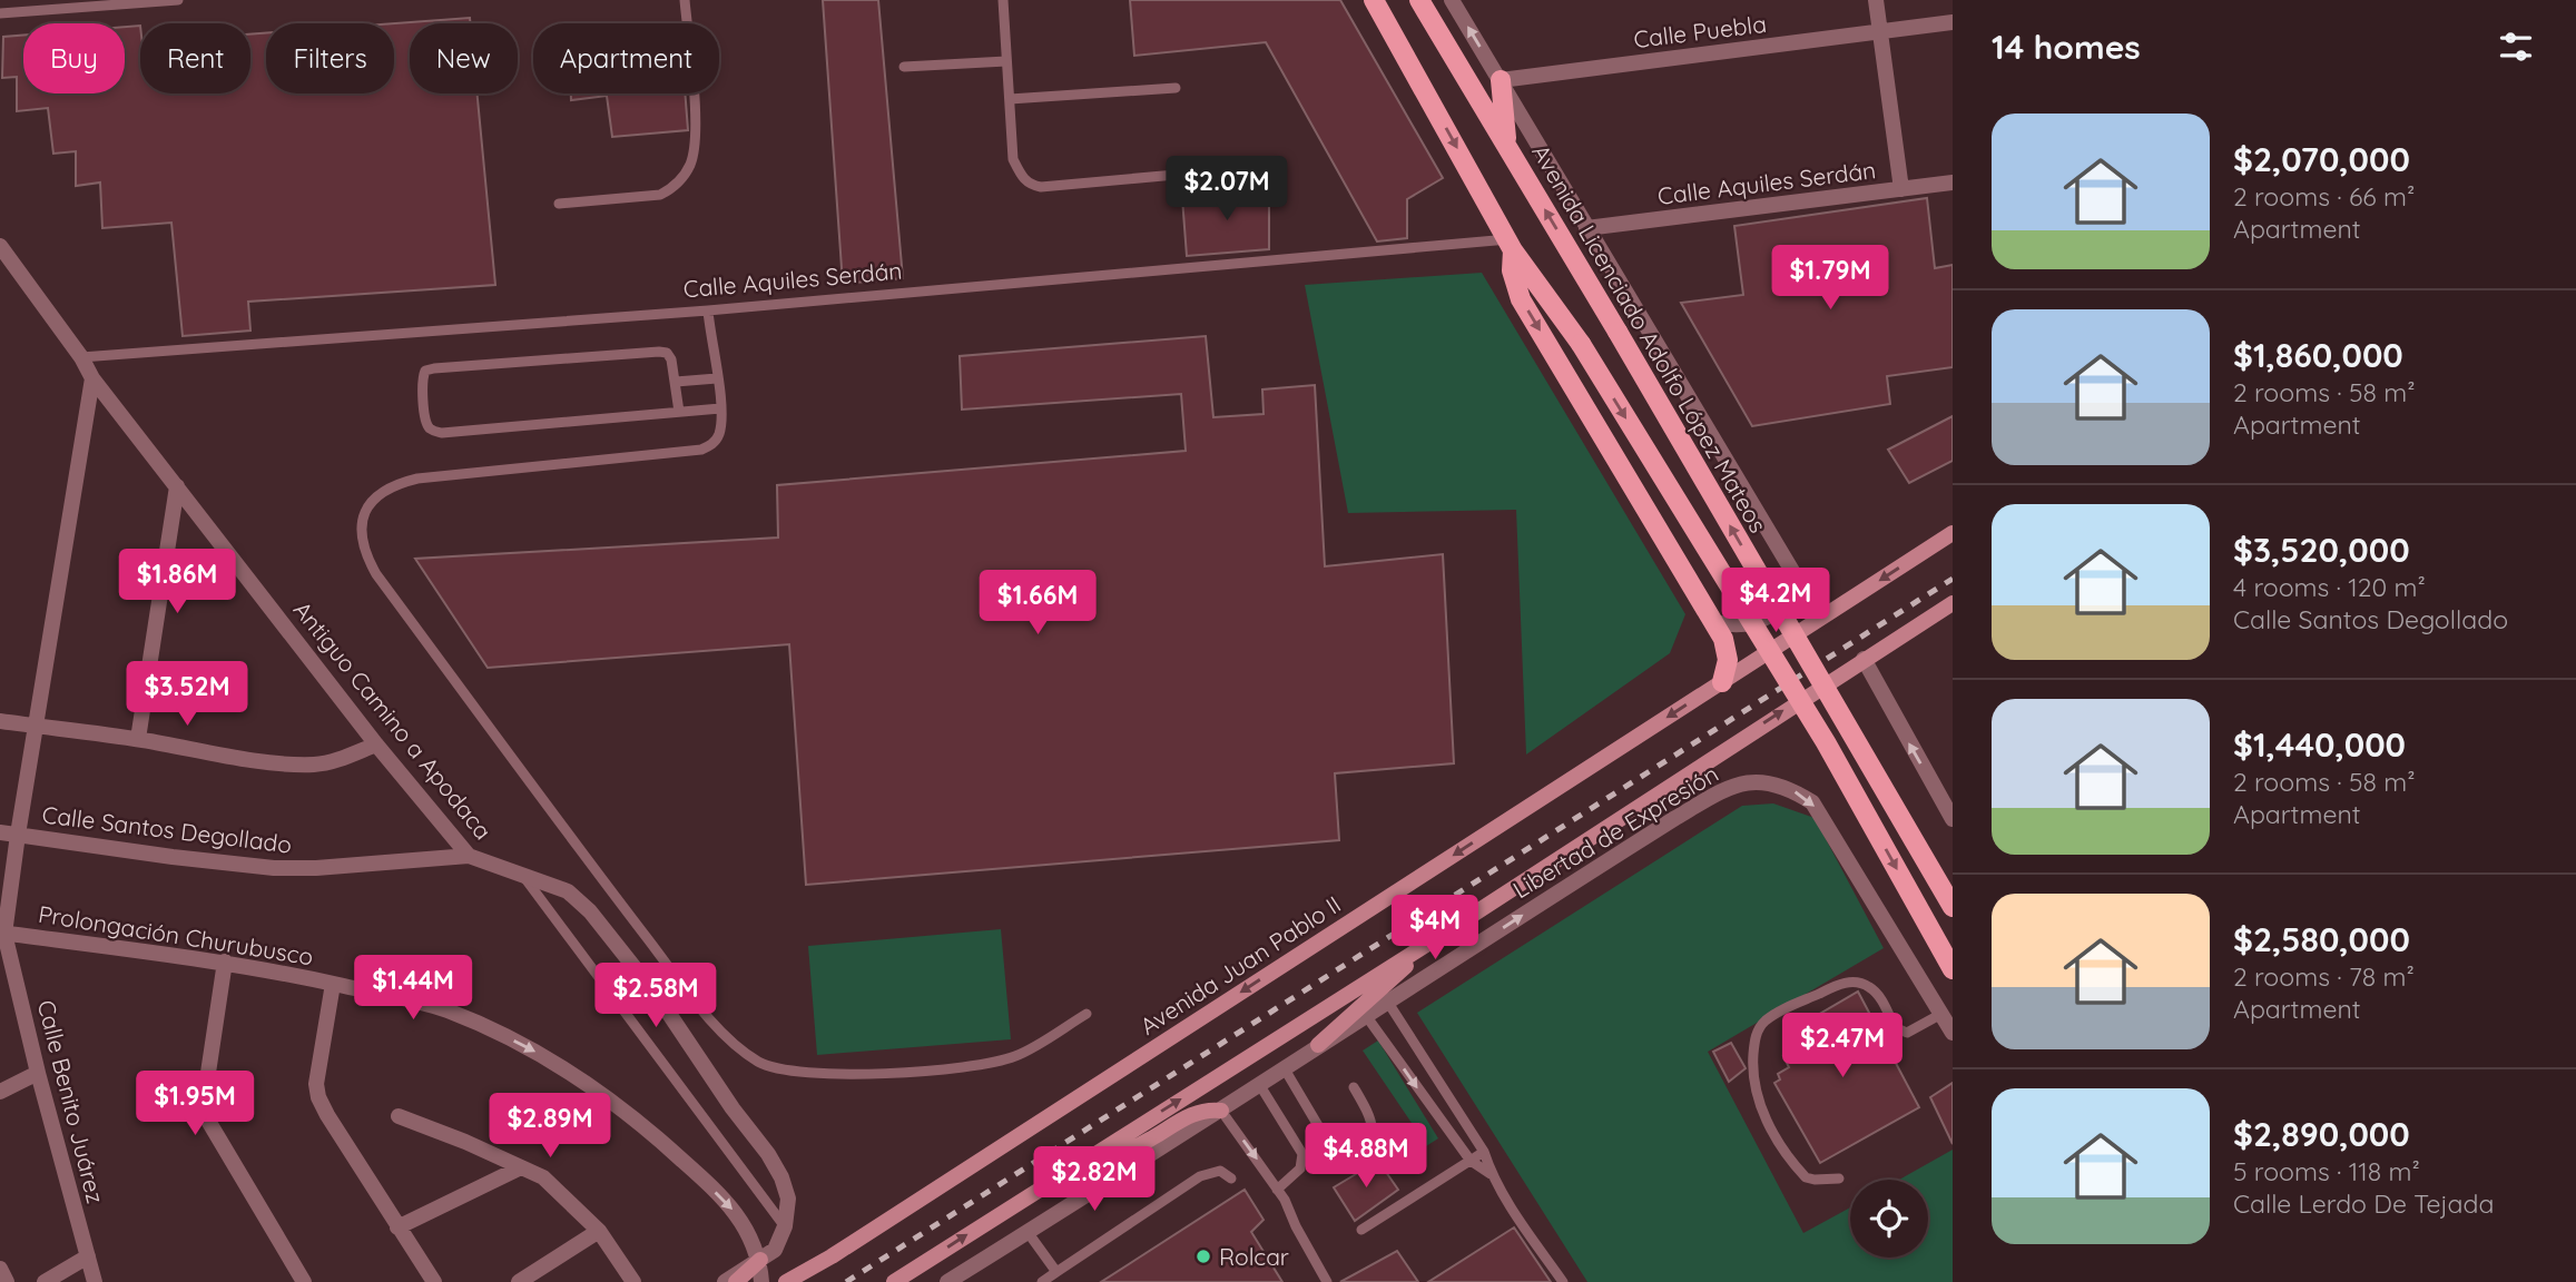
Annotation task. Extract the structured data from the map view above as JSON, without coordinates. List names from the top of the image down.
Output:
{
  "streets": {
    "main road": ["Avenida Licenciado Adolfo López Mateos", "Avenida Juan Pablo II"],
    "street": [
      "Calle Puebla",
      "Calle Aquiles Serdán",
      "Antiguo Camino a Apodaca",
      "Calle Santos Degollado",
      "Libertad de Expresión",
      "Prolongación Churubusco",
      "Calle Benito Juárez"
    ]
  },
  "crossings": [
    ["Calle Aquiles Serdán", "Antiguo Camino a Apodaca"],
    ["Antiguo Camino a Apodaca", "Calle Santos Degollado"],
    ["Prolongación Churubusco", "Calle Benito Juárez"]
  ],
  "places": ["Rolcar"],
  "page": {
    "heading": "14 homes",
    "chip": [
      "Buy",
      "Rent",
      "Filters",
      "New",
      "Apartment"
    ],
    "list": [
      {
        "name": "$2,070,000",
        "note": "2 rooms · 66 m² · Apartment"
      },
      {
        "name": "$1,860,000",
        "note": "2 rooms · 58 m² · Apartment"
      },
      {
        "name": "$3,520,000",
        "note": "4 rooms · 120 m² · Calle Santos Degollado"
      },
      {
        "name": "$1,440,000",
        "note": "2 rooms · 58 m² · Apartment"
      },
      {
        "name": "$2,580,000",
        "note": "2 rooms · 78 m² · Apartment"
      },
      {
        "name": "$2,890,000",
        "note": "5 rooms · 118 m² · Calle Lerdo De Tejada"
      }
    ],
    "price": [
      "$2.07M",
      "$1.79M",
      "$1.86M",
      "$4.2M",
      "$1.66M",
      "$3.52M",
      "$4M",
      "$1.44M",
      "$2.58M",
      "$2.47M",
      "$1.95M",
      "$2.89M",
      "$4.88M",
      "$2.82M"
    ]
  }
}
